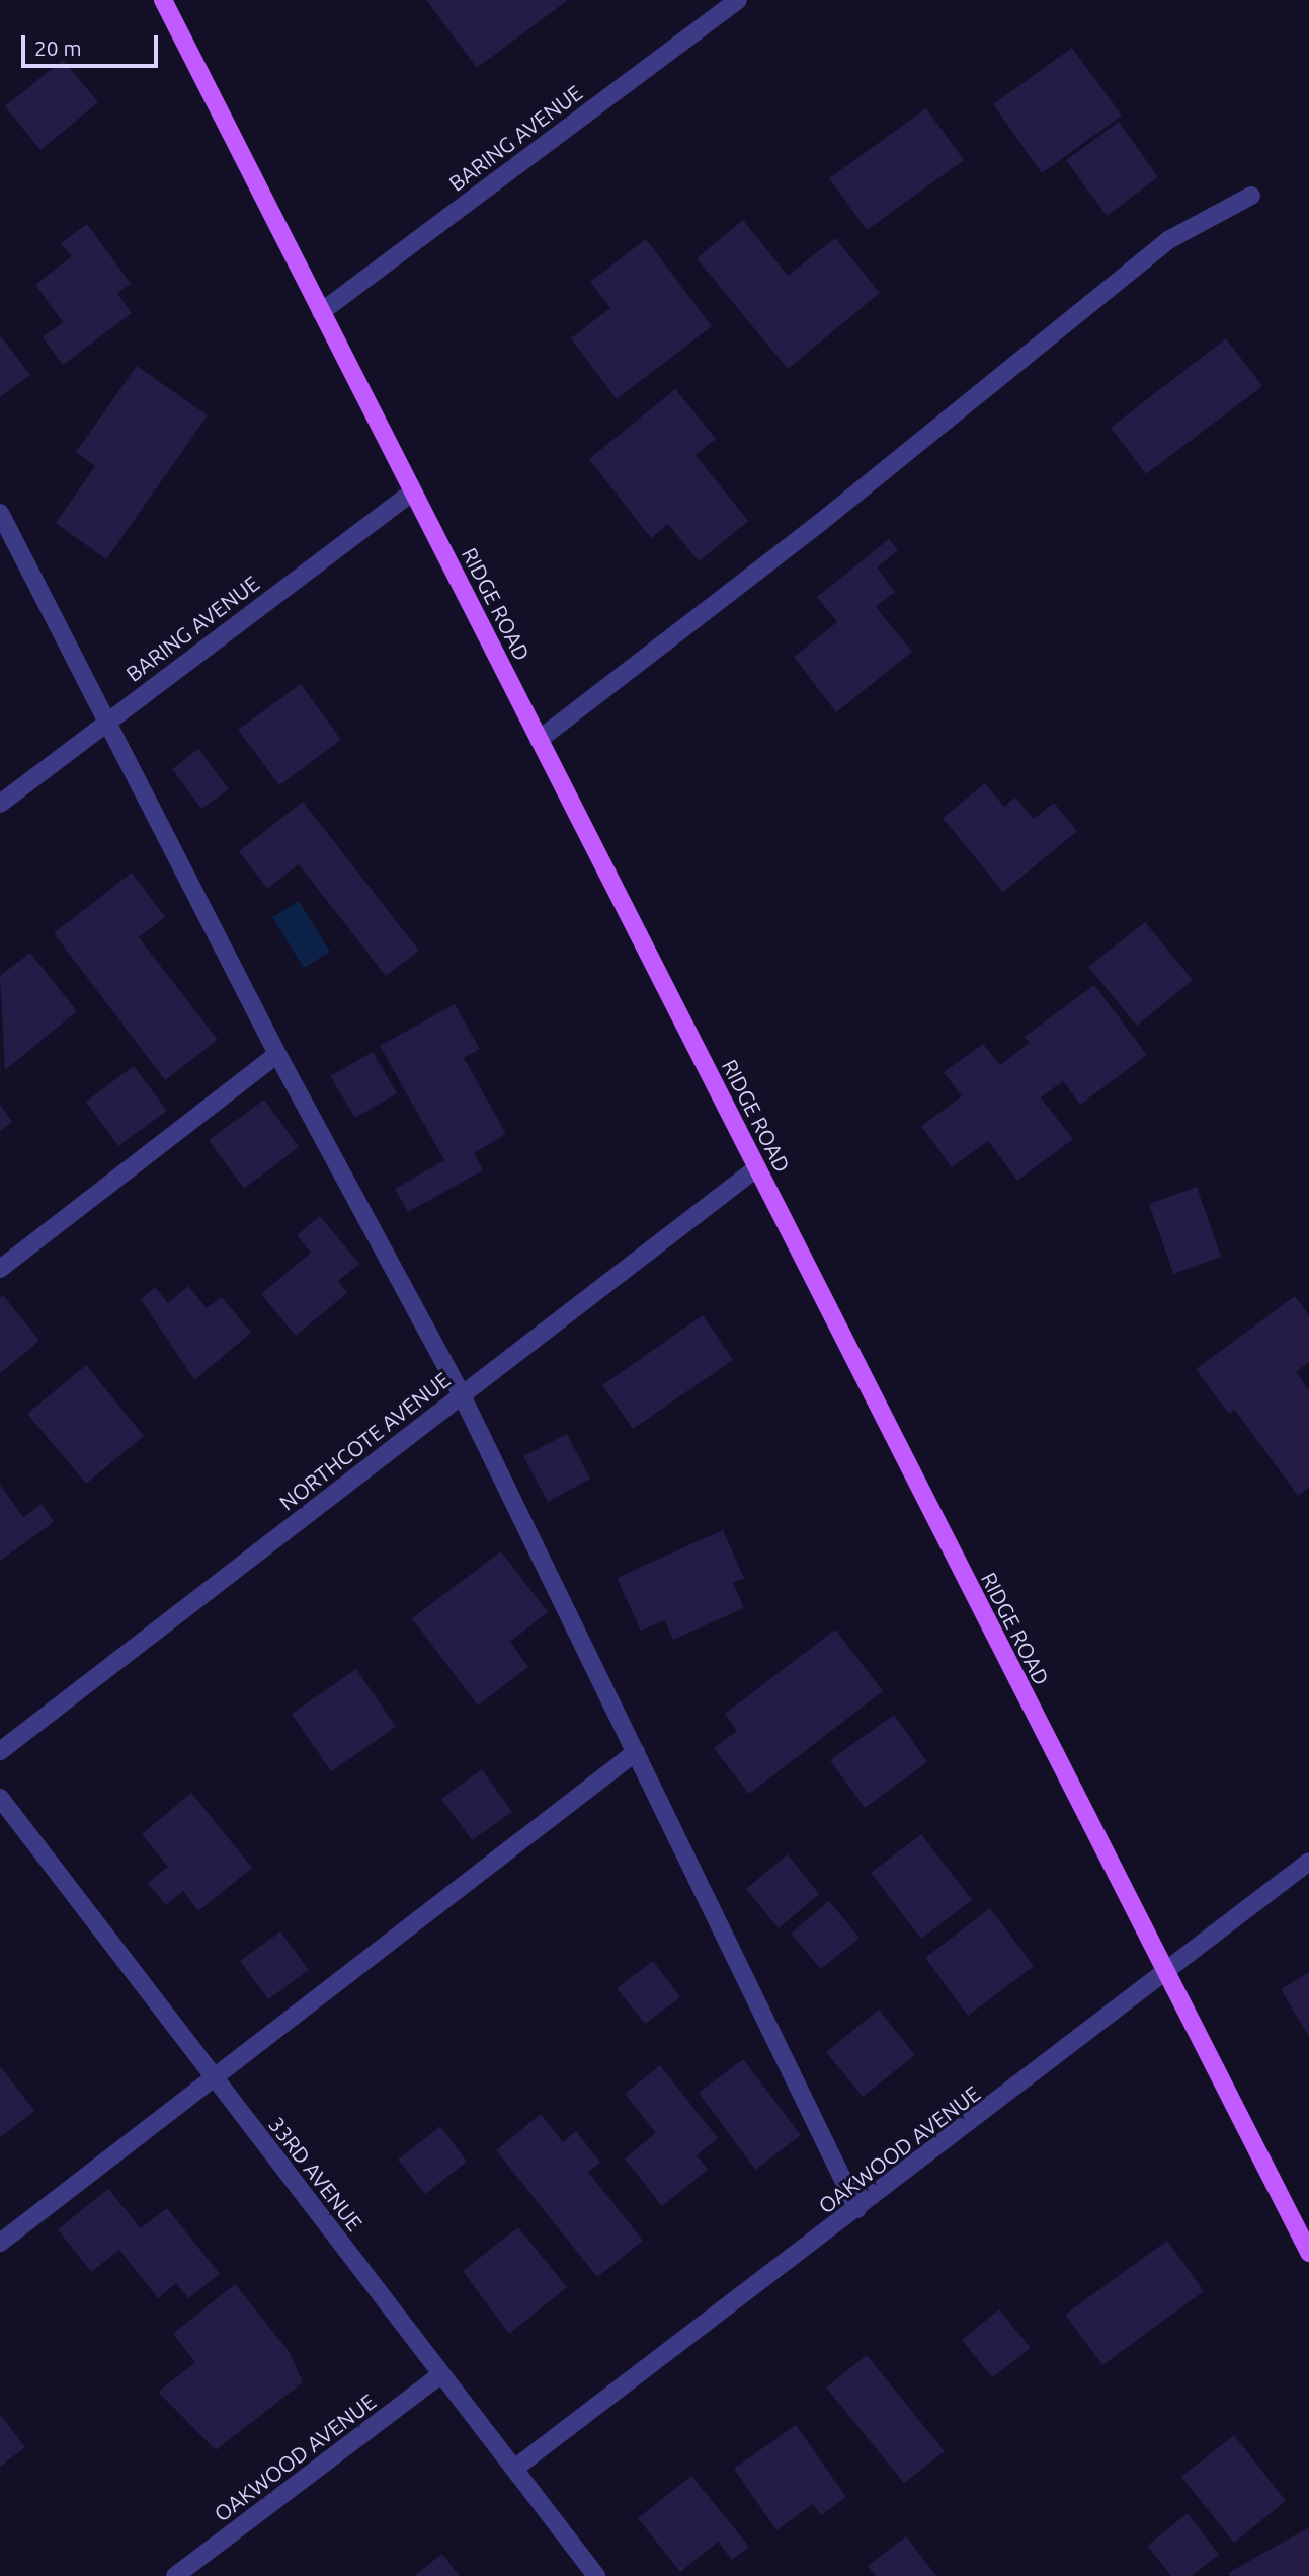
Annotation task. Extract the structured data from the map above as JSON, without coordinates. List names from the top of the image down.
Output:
{
  "streets": {
    "main road": ["RIDGE ROAD"],
    "street": [
      "BARING AVENUE",
      "NORTHCOTE AVENUE",
      "OAKWOOD AVENUE",
      "33RD AVENUE"
    ]
  },
  "crossings": [
    ["BARING AVENUE", "RIDGE ROAD"],
    ["RIDGE ROAD", "NORTHCOTE AVENUE"],
    ["RIDGE ROAD", "OAKWOOD AVENUE"],
    ["OAKWOOD AVENUE", "33RD AVENUE"]
  ],
  "scale_bar": "20 m"
}
